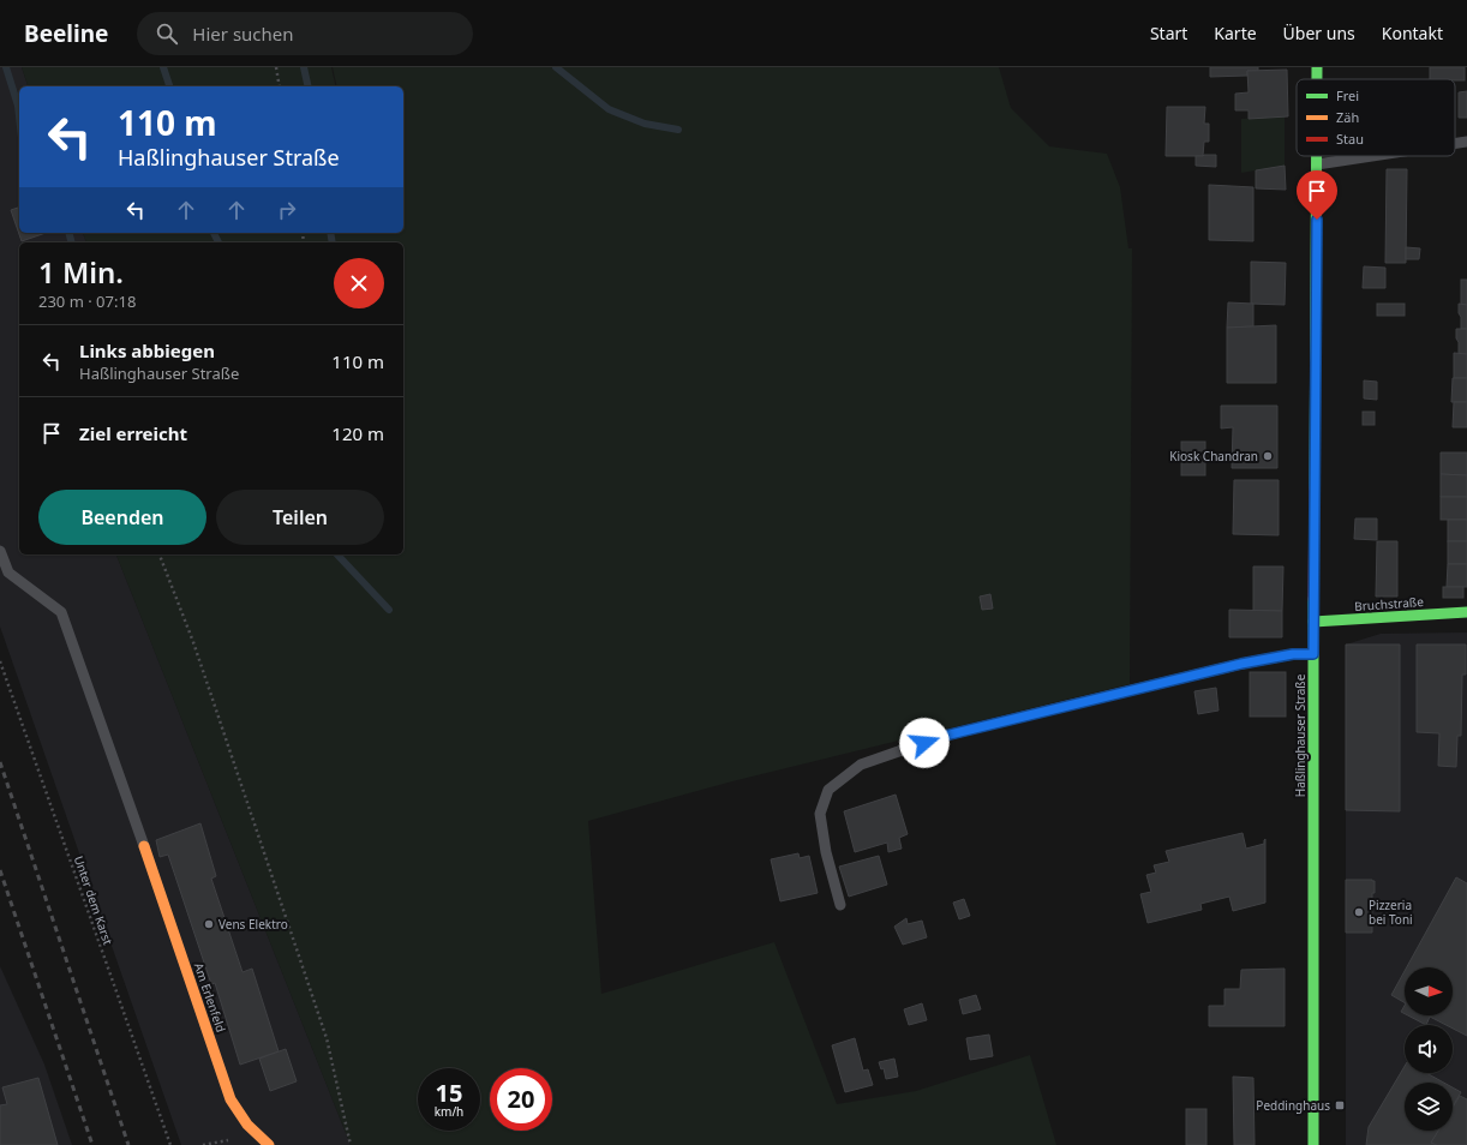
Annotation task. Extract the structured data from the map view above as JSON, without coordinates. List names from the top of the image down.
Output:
{
  "streets": {
    "main road": ["Bruchstraße", "Haßlinghauser Straße", "Am Erlenfeld"],
    "path": ["Unter dem Karst"]
  },
  "crossings": [
    ["Bruchstraße", "Haßlinghauser Straße"]
  ],
  "places": {
    "other": ["Kiosk Chandran", "Pizzeria bei Toni", "Vens Elektro"],
    "transit": ["Peddinghaus"]
  },
  "legend": ["Frei", "Zäh", "Stau"],
  "north": "right",
  "page": {
    "header": "Beeline",
    "search": "Hier suchen",
    "nav": [
      "Start",
      "Karte",
      "Über uns",
      "Kontakt"
    ],
    "turn": ["110 m", "Haßlinghauser Straße"],
    "heading": ["1 Min.", "230 m · 07:18"],
    "list": [
      {
        "name": "Links abbiegen",
        "note": "Haßlinghauser Straße",
        "value": "110 m"
      },
      {
        "name": "Ziel erreicht",
        "value": "120 m"
      }
    ],
    "buttons": ["Beenden", "Teilen"],
    "speed": "15 km/h",
    "limit": "20"
  }
}
